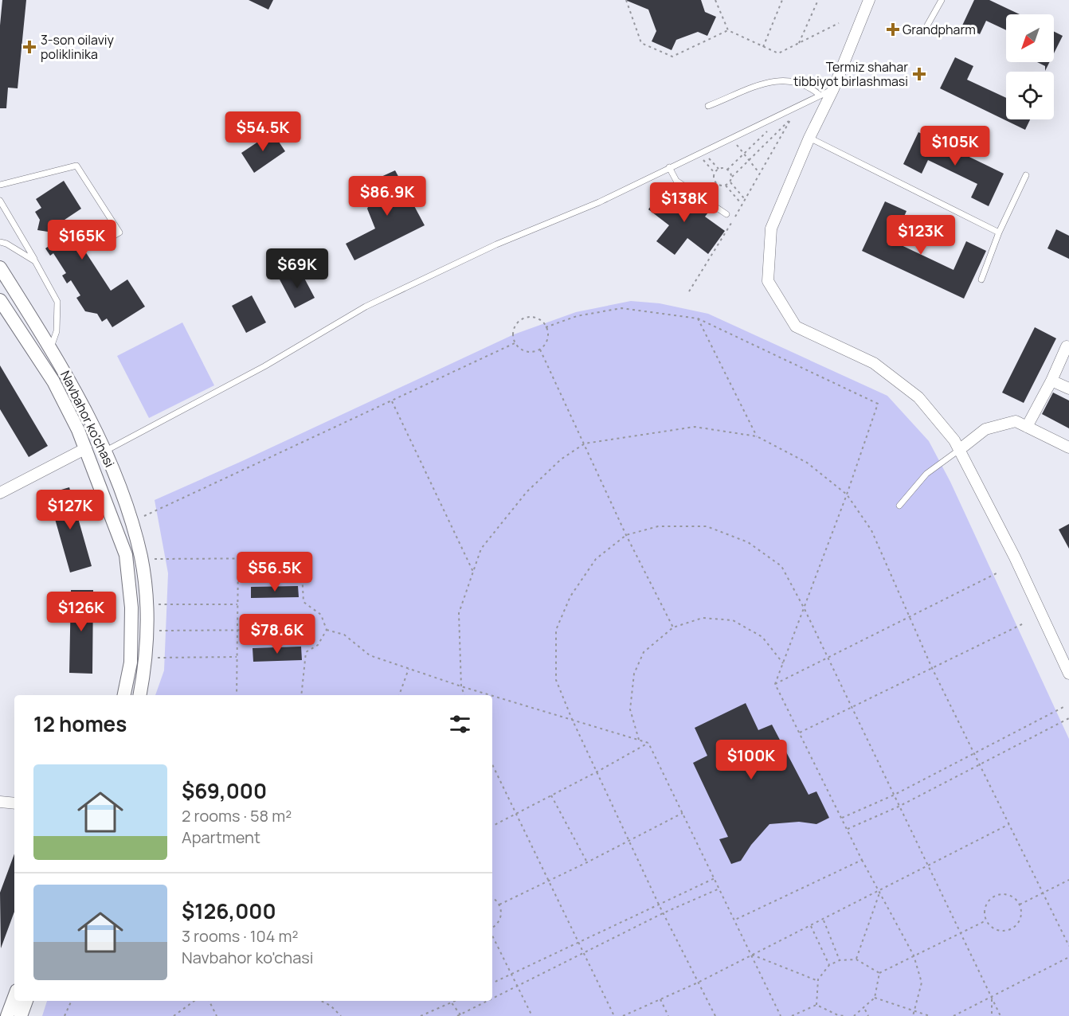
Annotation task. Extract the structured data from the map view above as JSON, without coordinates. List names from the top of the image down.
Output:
{
  "streets": {
    "street": ["Navbahor ko'chasi"]
  },
  "places": {
    "health": ["Grandpharm", "3-son oilaviy poliklinika", "Termiz shahar tibbiyot birlashmasi"]
  },
  "north": "bottom left",
  "page": {
    "price": [
      "$54.5K",
      "$105K",
      "$86.9K",
      "$138K",
      "$123K",
      "$165K",
      "$69K",
      "$127K",
      "$56.5K",
      "$126K",
      "$78.6K",
      "$100K"
    ],
    "heading": "12 homes",
    "list": [
      {
        "name": "$69,000",
        "note": "2 rooms · 58 m² · Apartment"
      },
      {
        "name": "$126,000",
        "note": "3 rooms · 104 m² · Navbahor ko'chasi"
      }
    ]
  }
}
